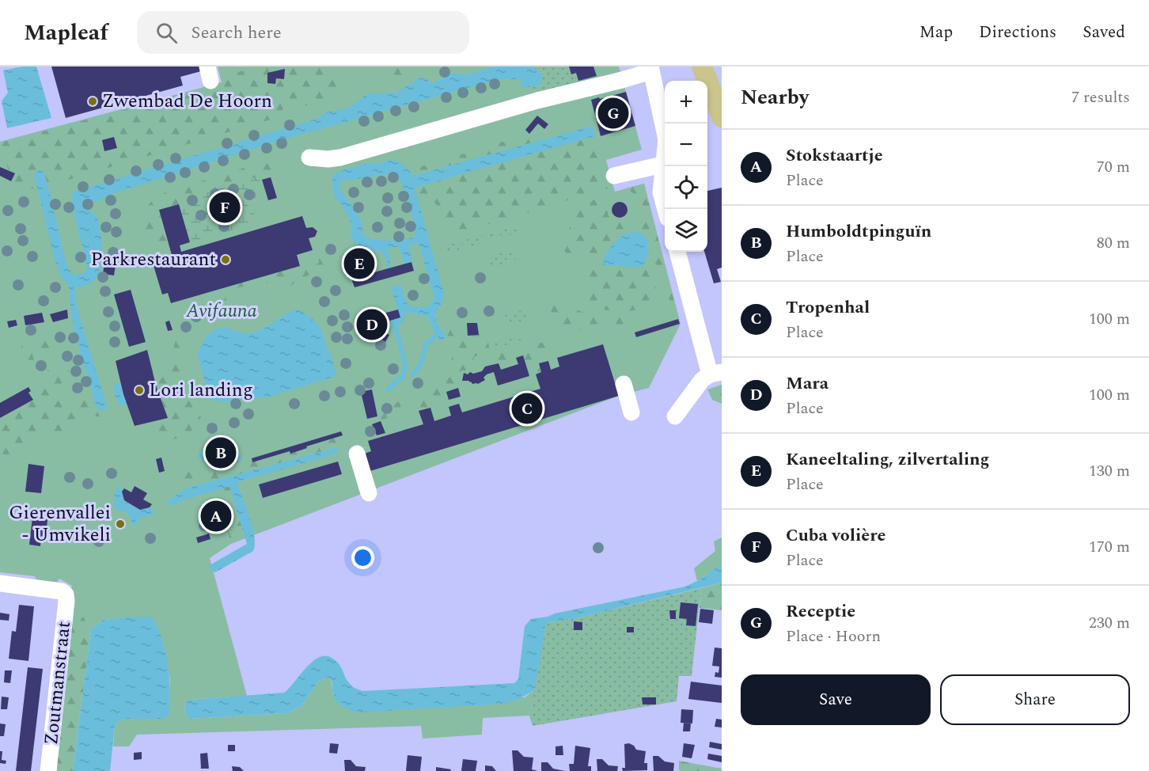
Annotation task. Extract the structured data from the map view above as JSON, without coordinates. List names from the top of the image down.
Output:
{
  "streets": {
    "street": ["Zoutmanstraat"]
  },
  "parks": ["Avifauna"],
  "places": [
    "Zwembad De Hoorn",
    "Parkrestaurant",
    "Lori landing",
    "Gierenvallei - Umvikeli"
  ],
  "page": {
    "header": "Mapleaf",
    "search": "Search here",
    "nav": ["Map", "Directions", "Saved"],
    "heading": ["Nearby", "7 results"],
    "map_buttons": ["+", "−"],
    "pins": [
      "G",
      "F",
      "E",
      "D",
      "C",
      "B",
      "A"
    ],
    "list": [
      {
        "mark": "A",
        "name": "Stokstaartje",
        "note": "Place",
        "value": "70 m"
      },
      {
        "mark": "B",
        "name": "Humboldtpinguïn",
        "note": "Place",
        "value": "80 m"
      },
      {
        "mark": "C",
        "name": "Tropenhal",
        "note": "Place",
        "value": "100 m"
      },
      {
        "mark": "D",
        "name": "Mara",
        "note": "Place",
        "value": "100 m"
      },
      {
        "mark": "E",
        "name": "Kaneeltaling, zilvertaling",
        "note": "Place",
        "value": "130 m"
      },
      {
        "mark": "F",
        "name": "Cuba volière",
        "note": "Place",
        "value": "170 m"
      },
      {
        "mark": "G",
        "name": "Receptie",
        "note": "Place · Hoorn",
        "value": "230 m"
      }
    ],
    "buttons": ["Save", "Share"]
  }
}
